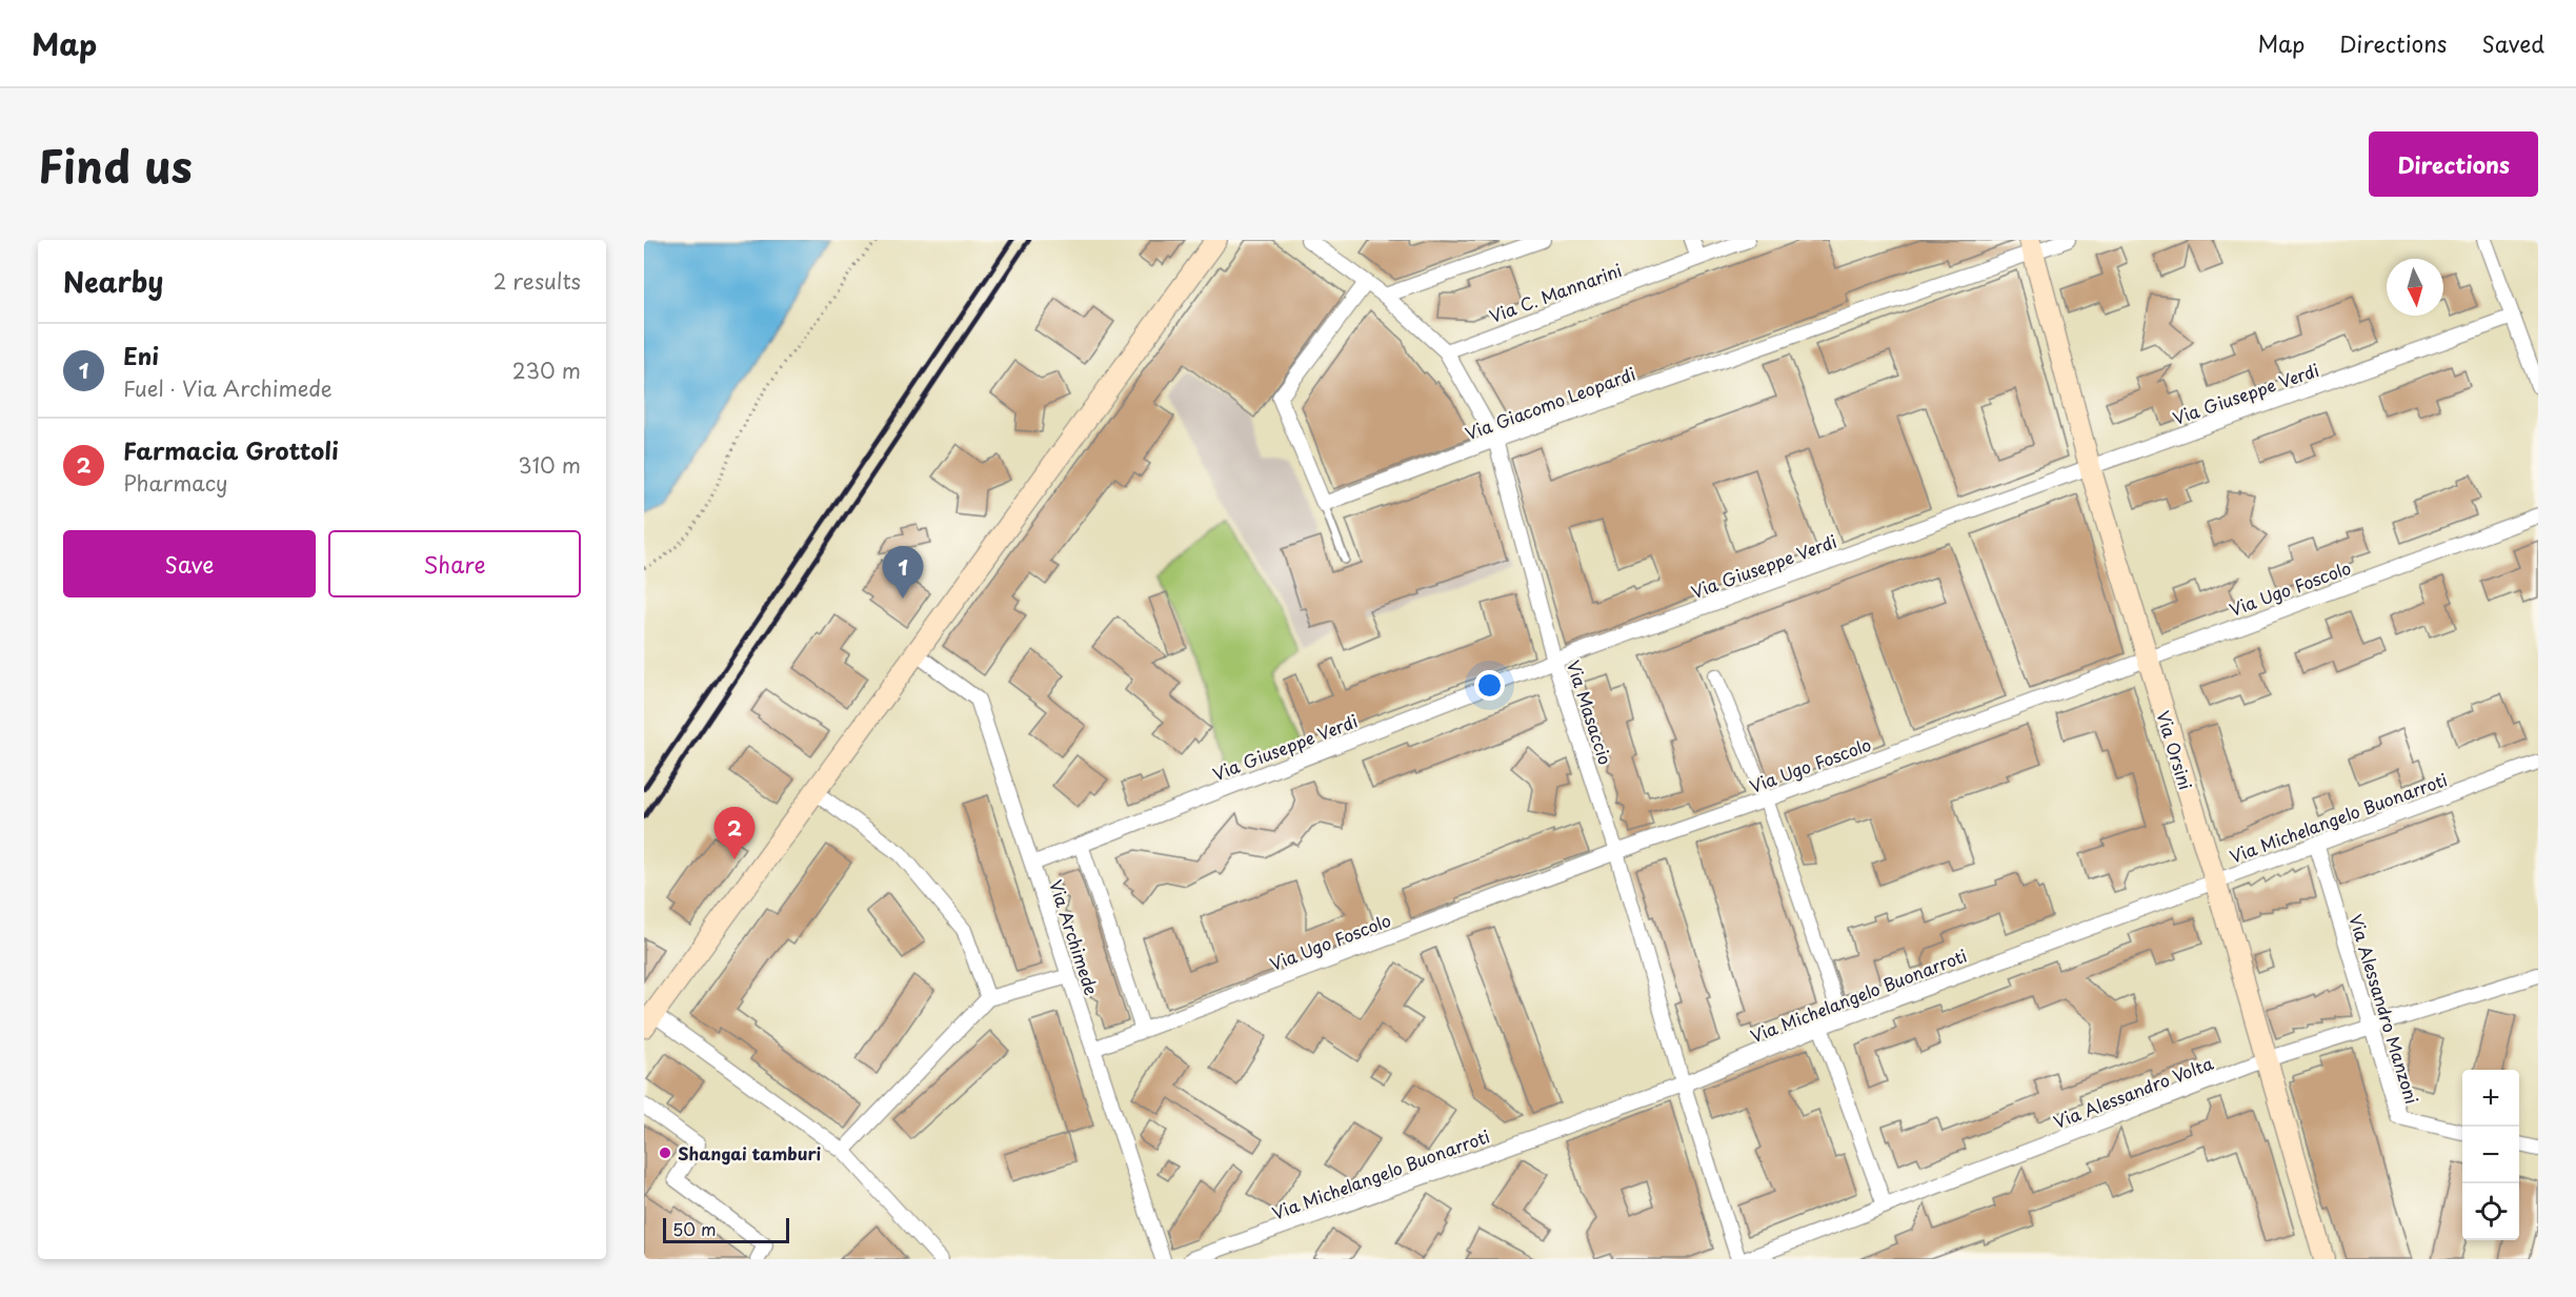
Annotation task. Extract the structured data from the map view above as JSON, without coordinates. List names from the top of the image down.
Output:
{
  "streets": {
    "main road": ["Via Orsini"],
    "street": [
      "Via C. Mannarini",
      "Via Giuseppe Verdi",
      "Via Giacomo Leopardi",
      "Via Ugo Foscolo",
      "Via Masaccio",
      "Via Michelangelo Buonarroti",
      "Via Archimede",
      "Via Alessandro Manzoni",
      "Via Alessandro Volta"
    ]
  },
  "crossings": [
    ["Via C. Mannarini", "Via Masaccio"],
    ["Via Giuseppe Verdi", "Via Masaccio"],
    ["Via Giuseppe Verdi", "Via Orsini"],
    ["Via Giuseppe Verdi", "Via Archimede"],
    ["Via Giacomo Leopardi", "Via Masaccio"],
    ["Via Giacomo Leopardi", "Via Orsini"],
    ["Via Ugo Foscolo", "Via Masaccio"],
    ["Via Ugo Foscolo", "Via Orsini"],
    ["Via Ugo Foscolo", "Via Archimede"],
    ["Via Masaccio", "Via Michelangelo Buonarroti"],
    ["Via Orsini", "Via Michelangelo Buonarroti"],
    ["Via Orsini", "Via Alessandro Volta"],
    ["Via Michelangelo Buonarroti", "Via Alessandro Manzoni"],
    ["Via Alessandro Manzoni", "Via Alessandro Volta"]
  ],
  "places": ["Shangai tamburi"],
  "scale_bar": "50 m",
  "north": "bottom",
  "page": {
    "header": "Map",
    "nav": ["Map", "Directions", "Saved"],
    "title": "Find us",
    "buttons": [
      "Directions",
      ["Save", "Share"]
    ],
    "heading": ["Nearby", "2 results"],
    "list": [
      {
        "mark": "1",
        "name": "Eni",
        "note": "Fuel · Via Archimede",
        "value": "230 m"
      },
      {
        "mark": "2",
        "name": "Farmacia Grottoli",
        "note": "Pharmacy",
        "value": "310 m"
      }
    ],
    "pins": ["1", "2"],
    "map_buttons": ["+", "−"],
    "scale": "50 m"
  }
}
